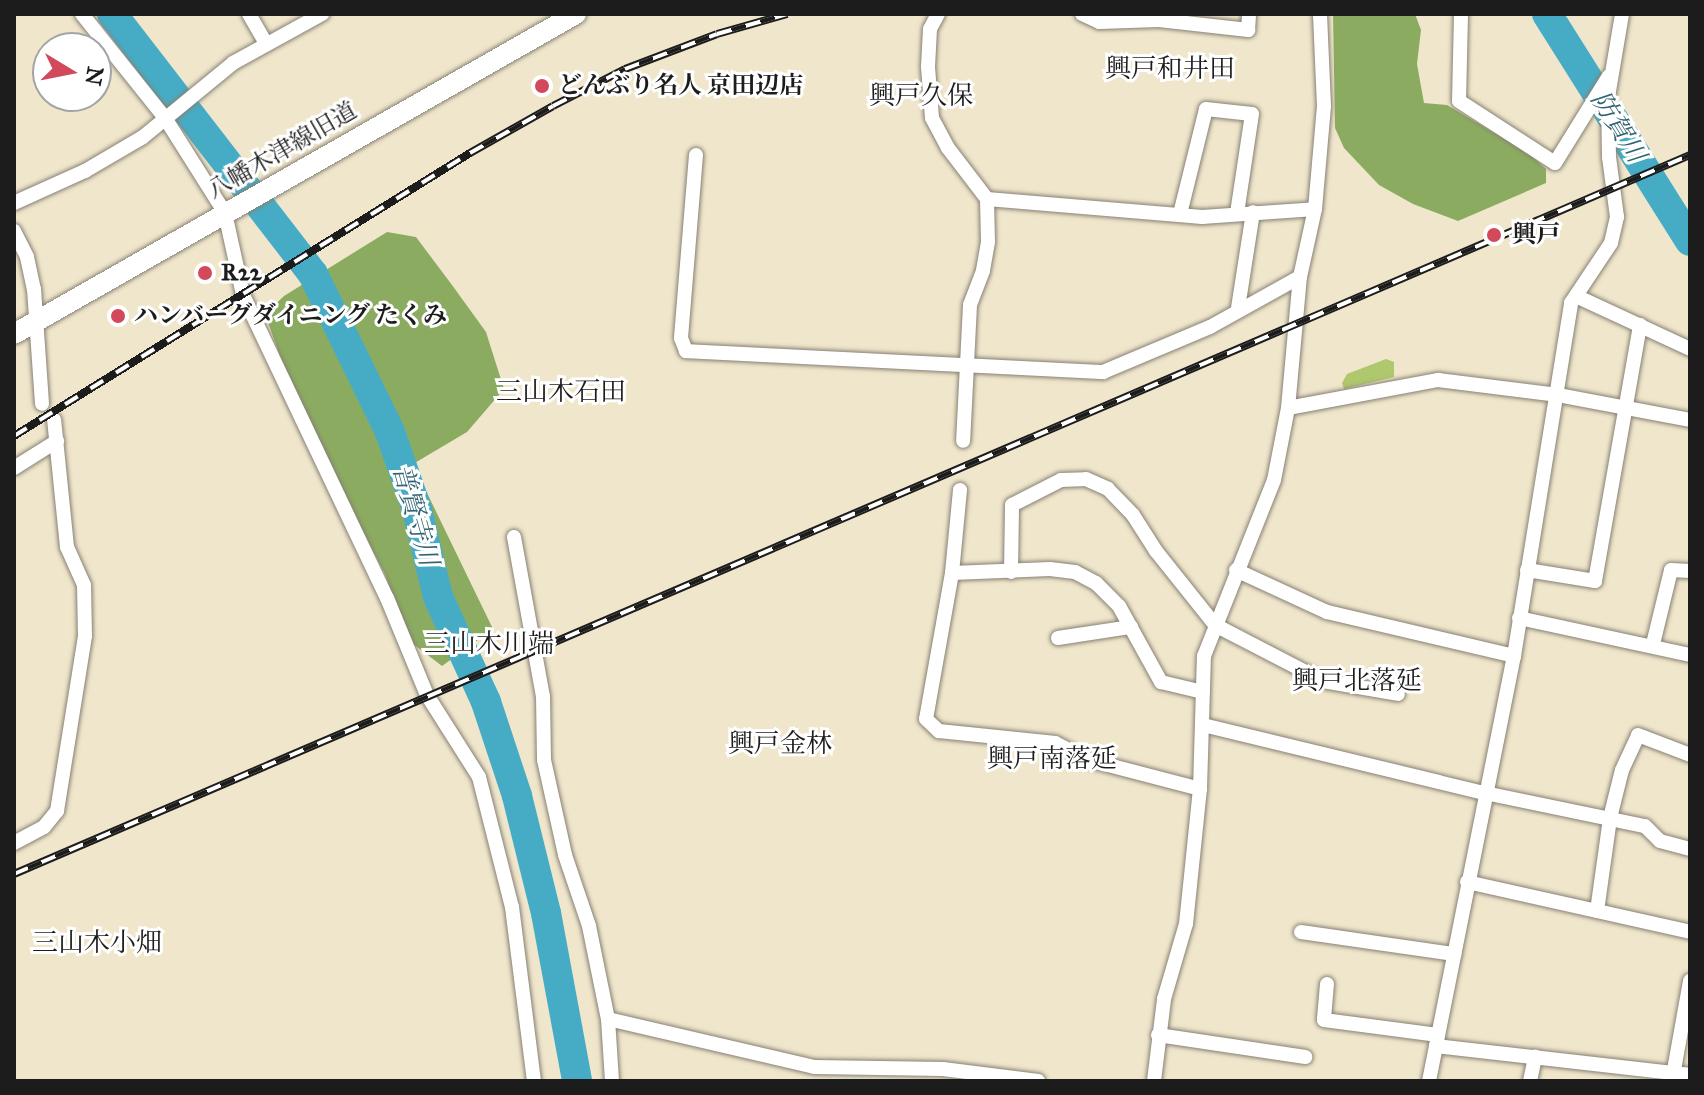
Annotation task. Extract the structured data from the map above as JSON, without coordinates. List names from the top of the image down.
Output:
{
  "streets": {
    "street": ["八幡木津線旧道"]
  },
  "districts": [
    "興戸和井田",
    "興戸久保",
    "三山木石田",
    "三山木川端",
    "興戸北落延",
    "興戸金林",
    "興戸南落延",
    "三山木小畑"
  ],
  "water": ["防賀川", "普賢寺川"],
  "places": [
    "どんぶり名人 京田辺店",
    "興戸",
    "R22",
    "ハンバーグダイニング たくみ"
  ],
  "north": "right"
}
